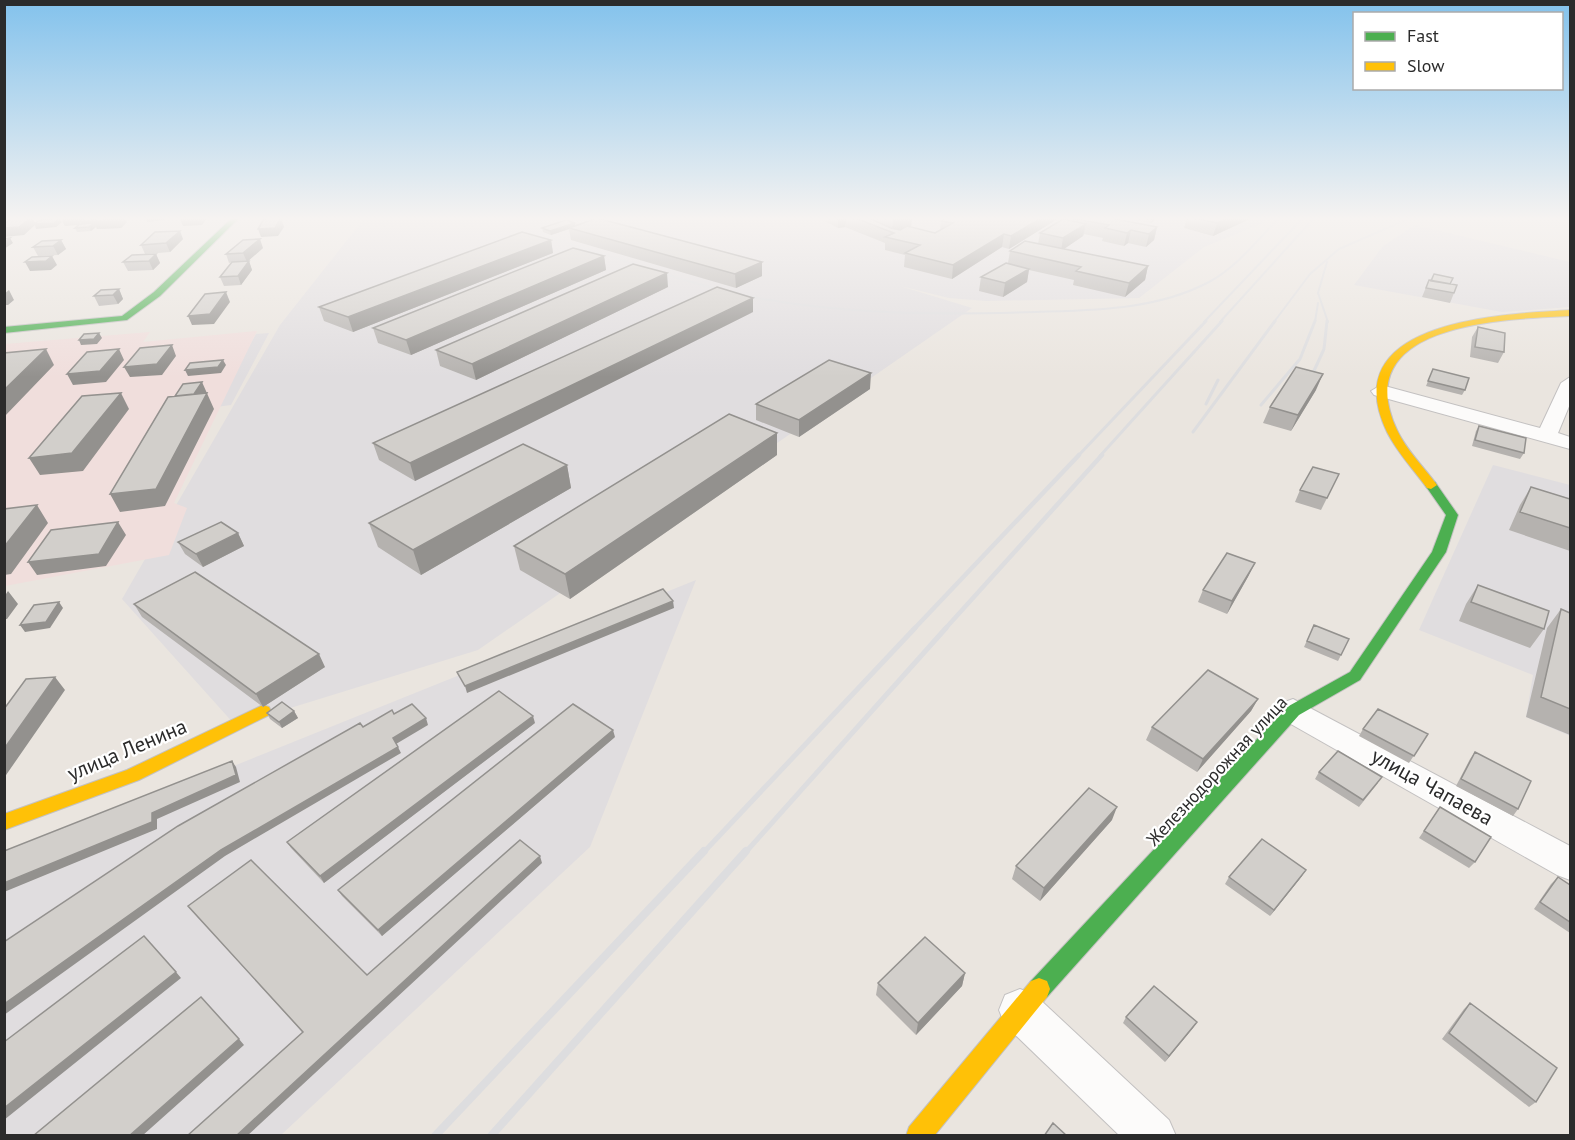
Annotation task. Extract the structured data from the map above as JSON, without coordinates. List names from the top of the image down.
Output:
{
  "streets": {
    "street": ["улица Ленина", "Железнодорожная улица", "улица Чапаева"]
  },
  "crossings": [
    ["Железнодорожная улица", "улица Чапаева"]
  ],
  "legend": ["Fast", "Slow"]
}
